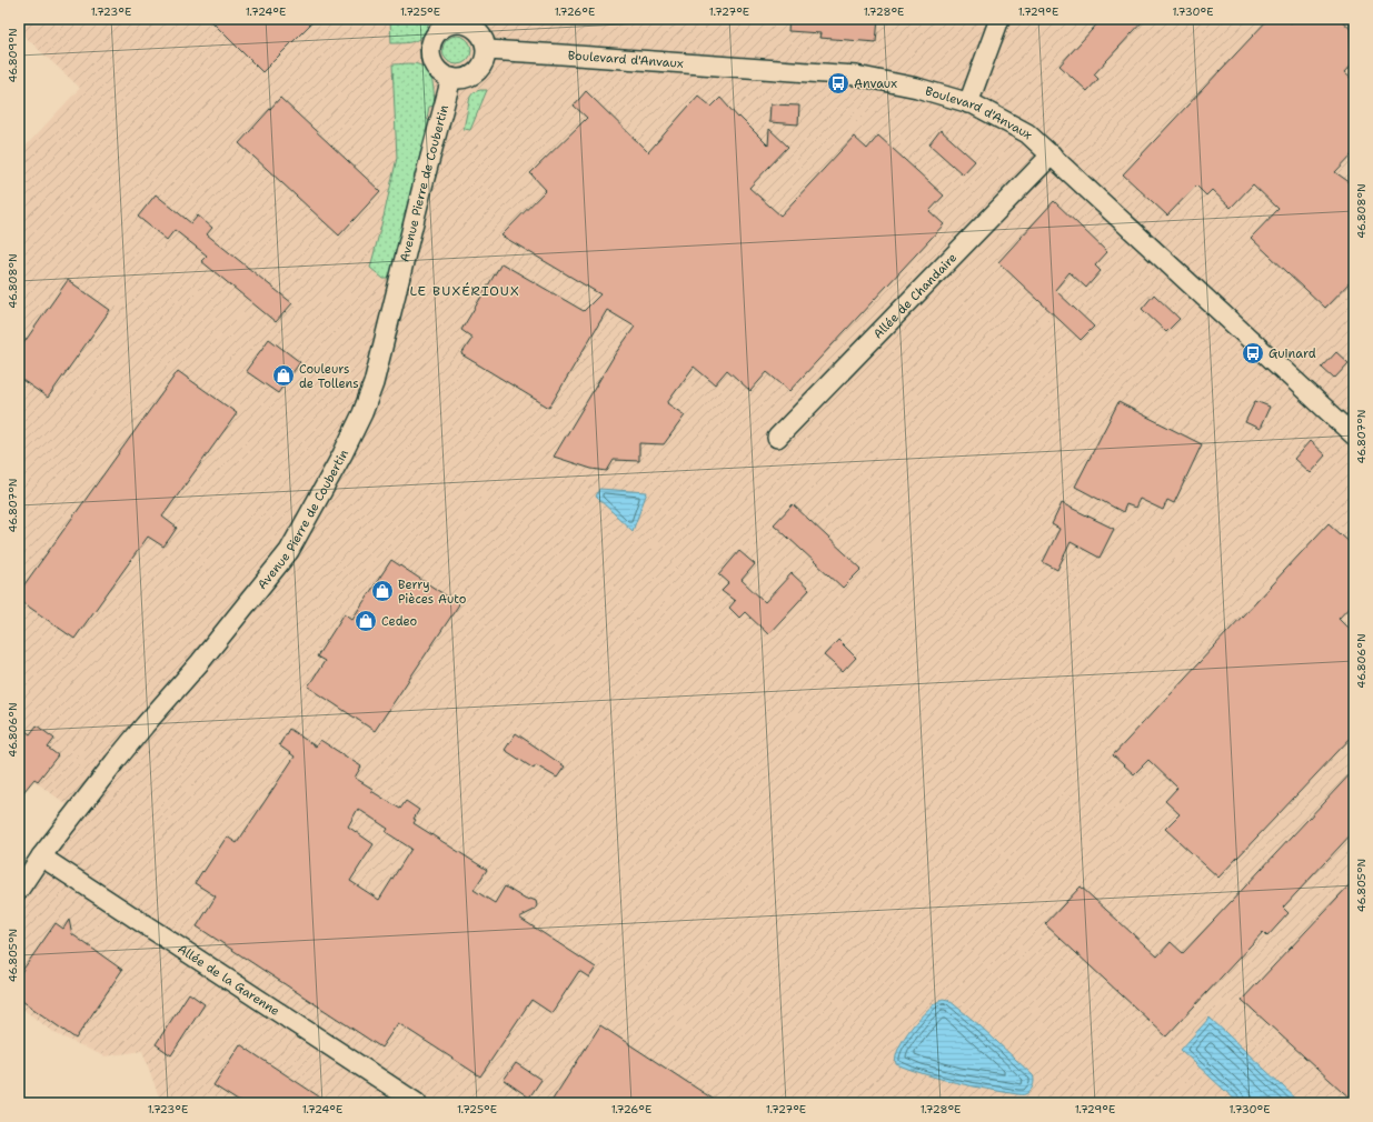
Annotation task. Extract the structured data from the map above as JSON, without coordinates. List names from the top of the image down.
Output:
{
  "streets": {
    "street": [
      "Boulevard d'Anvaux",
      "Avenue Pierre de Coubertin",
      "Allée de Chandaire",
      "Allée de la Garenne"
    ]
  },
  "crossings": [
    ["Boulevard d'Anvaux", "Avenue Pierre de Coubertin"],
    ["Boulevard d'Anvaux", "Allée de Chandaire"],
    ["Avenue Pierre de Coubertin", "Allée de la Garenne"]
  ],
  "districts": ["LE BUXÉRIOUX"],
  "places": {
    "bus stop": ["Anvaux", "Guinard"],
    "shop": ["Couleurs de Tollens", "Berry Pièces Auto", "Cedeo"]
  },
  "coordinates": [
    "1.723°E",
    "1.724°E",
    "1.725°E",
    "1.726°E",
    "1.727°E",
    "1.728°E",
    "1.729°E",
    "1.730°E",
    "46.809°N",
    "46.808°N",
    "46.807°N",
    "46.806°N",
    "46.805°N"
  ]
}
